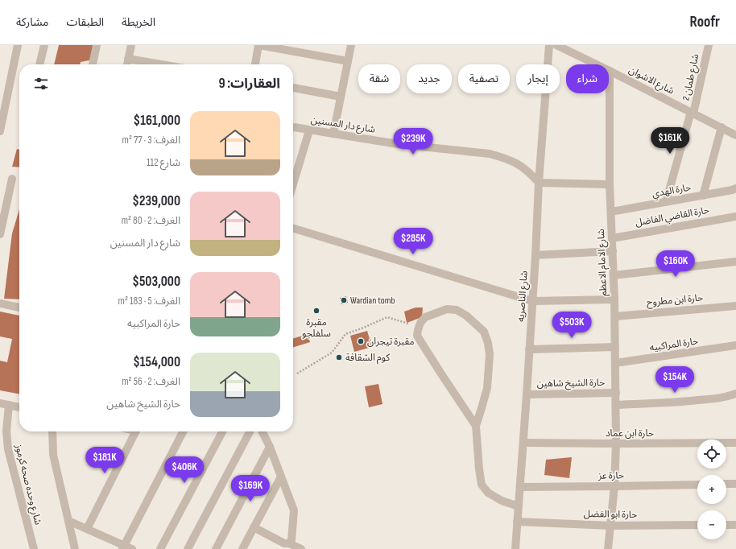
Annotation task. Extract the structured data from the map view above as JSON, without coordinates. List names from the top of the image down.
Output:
{
  "streets": {
    "street": [
      "شارع طمان 2",
      "شارع الاشوان",
      "شارع دار المسنين",
      "حارة الهدي",
      "حارة القاضي الفاضل",
      "شارع الامام الاعظم",
      "شارع الناصريه",
      "حارة ابن مطروح",
      "حارة المراكبيه",
      "حارة الشيخ شاهين",
      "حارة ابن عماد",
      "حارة عز",
      "شارع وحده صحه كرموز",
      "حارة ابو الفضل"
    ]
  },
  "crossings": [
    ["شارع طمان 2", "شارع الاشوان"],
    ["شارع طمان 2", "حارة الهدي"],
    ["شارع الاشوان", "شارع الامام الاعظم"],
    ["شارع دار المسنين", "شارع الناصريه"],
    ["حارة الهدي", "شارع الامام الاعظم"],
    ["حارة القاضي الفاضل", "شارع الامام الاعظم"],
    ["شارع الامام الاعظم", "حارة ابن مطروح"],
    ["شارع الامام الاعظم", "حارة المراكبيه"],
    ["شارع الامام الاعظم", "حارة الشيخ شاهين"],
    ["شارع الامام الاعظم", "حارة ابن عماد"],
    ["شارع الامام الاعظم", "حارة عز"],
    ["شارع الامام الاعظم", "حارة ابو الفضل"],
    ["شارع الناصريه", "حارة الشيخ شاهين"],
    ["شارع الناصريه", "حارة ابن عماد"],
    ["شارع الناصريه", "حارة عز"],
    ["شارع الناصريه", "حارة ابو الفضل"]
  ],
  "places": [
    "Wardian tomb",
    "مقبرة سلفلجو",
    "مقبرة تيجران",
    "كوم الشقافة"
  ],
  "page": {
    "header": "Roofr",
    "nav": ["الخريطة", "الطبقات", "مشاركة"],
    "chip": [
      "شراء",
      "إيجار",
      "تصفية",
      "جديد",
      "شقة"
    ],
    "heading": "العقارات: 9",
    "list": [
      {
        "name": "$161,000",
        "note": "الغرف: 3 · 77 m² · شارع 112"
      },
      {
        "name": "$239,000",
        "note": "الغرف: 2 · 80 m² · شارع دار المسنين"
      },
      {
        "name": "$503,000",
        "note": "الغرف: 5 · 183 m² · حارة المراكبيه"
      },
      {
        "name": "$154,000",
        "note": "الغرف: 2 · 56 m² · حارة الشيخ شاهين"
      }
    ],
    "price": [
      "$161K",
      "$239K",
      "$285K",
      "$160K",
      "$503K",
      "$154K",
      "$181K",
      "$406K",
      "$169K"
    ],
    "map_buttons": ["+", "−"]
  }
}
